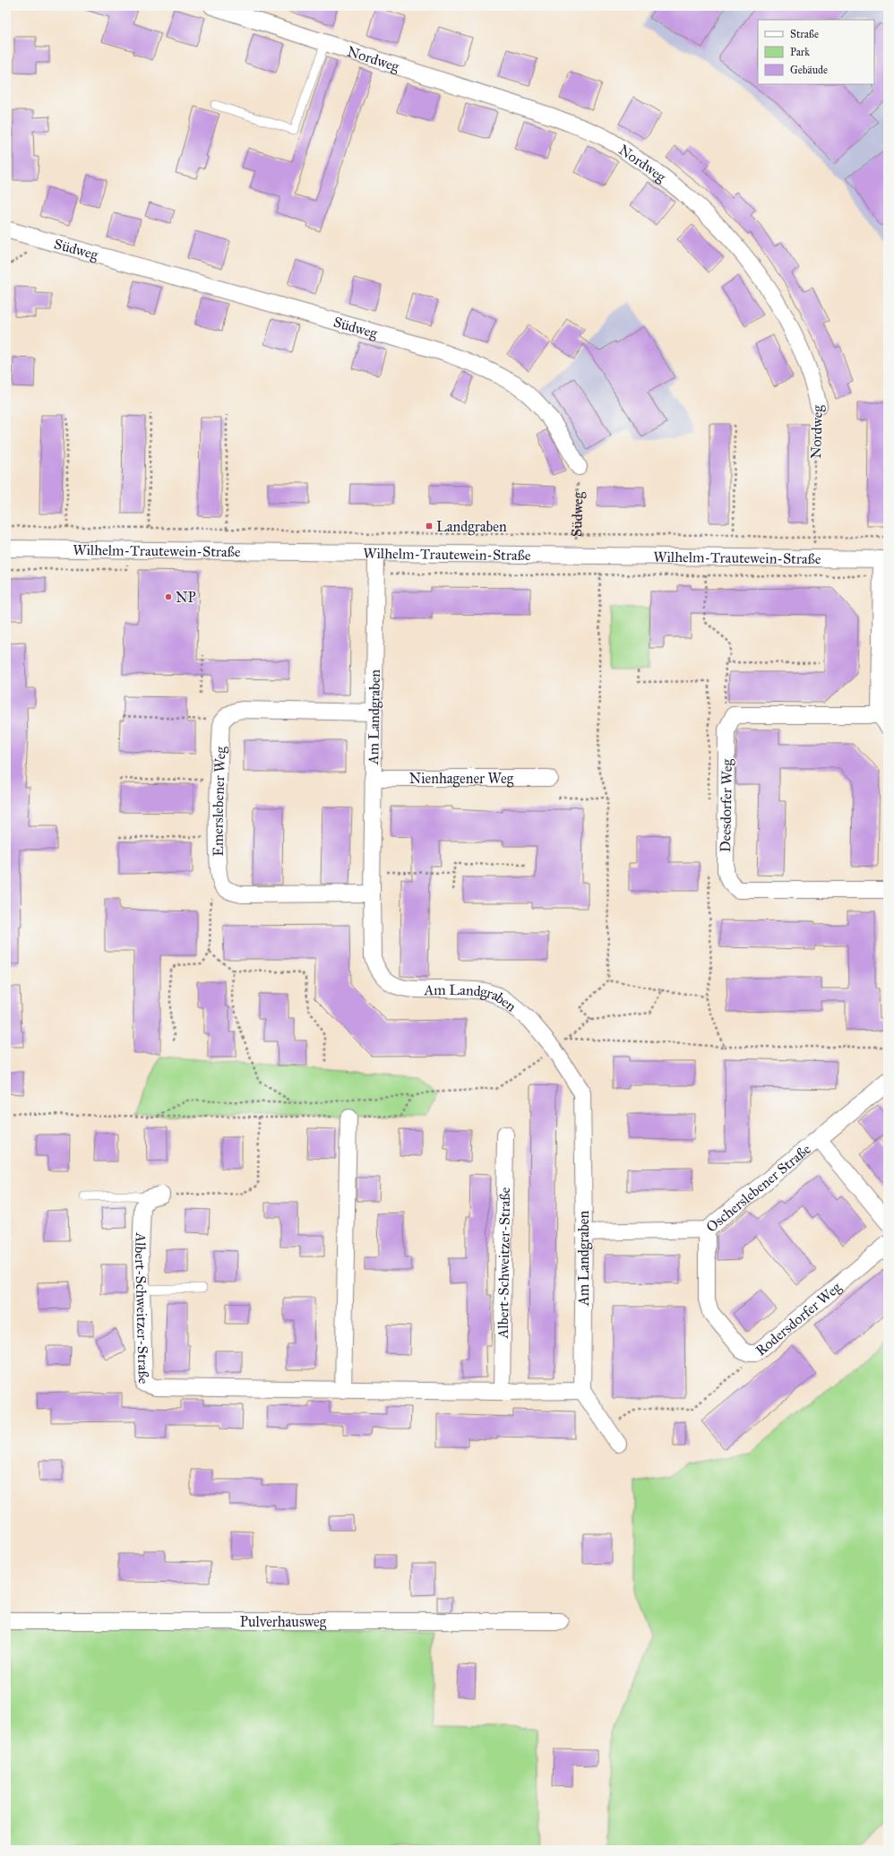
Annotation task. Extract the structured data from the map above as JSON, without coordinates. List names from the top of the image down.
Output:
{
  "streets": {
    "street": [
      "Nordweg",
      "Südweg",
      "Wilhelm-Trautewein-Straße",
      "Am Landgraben",
      "Nienhagener Weg",
      "Emerslebener Weg",
      "Deesdorfer Weg",
      "Oscherslebener Straße",
      "Albert-Schweitzer-Straße",
      "Rodersdorfer Weg",
      "Pulverhausweg"
    ]
  },
  "crossings": [
    ["Nordweg", "Wilhelm-Trautewein-Straße"],
    ["Südweg", "Wilhelm-Trautewein-Straße"],
    ["Wilhelm-Trautewein-Straße", "Am Landgraben"],
    ["Am Landgraben", "Nienhagener Weg"],
    ["Am Landgraben", "Oscherslebener Straße"],
    ["Am Landgraben", "Albert-Schweitzer-Straße"],
    ["Oscherslebener Straße", "Rodersdorfer Weg"]
  ],
  "places": {
    "transit": ["Landgraben"],
    "other": ["NP"]
  },
  "legend": ["Straße", "Park", "Gebäude"]
}
